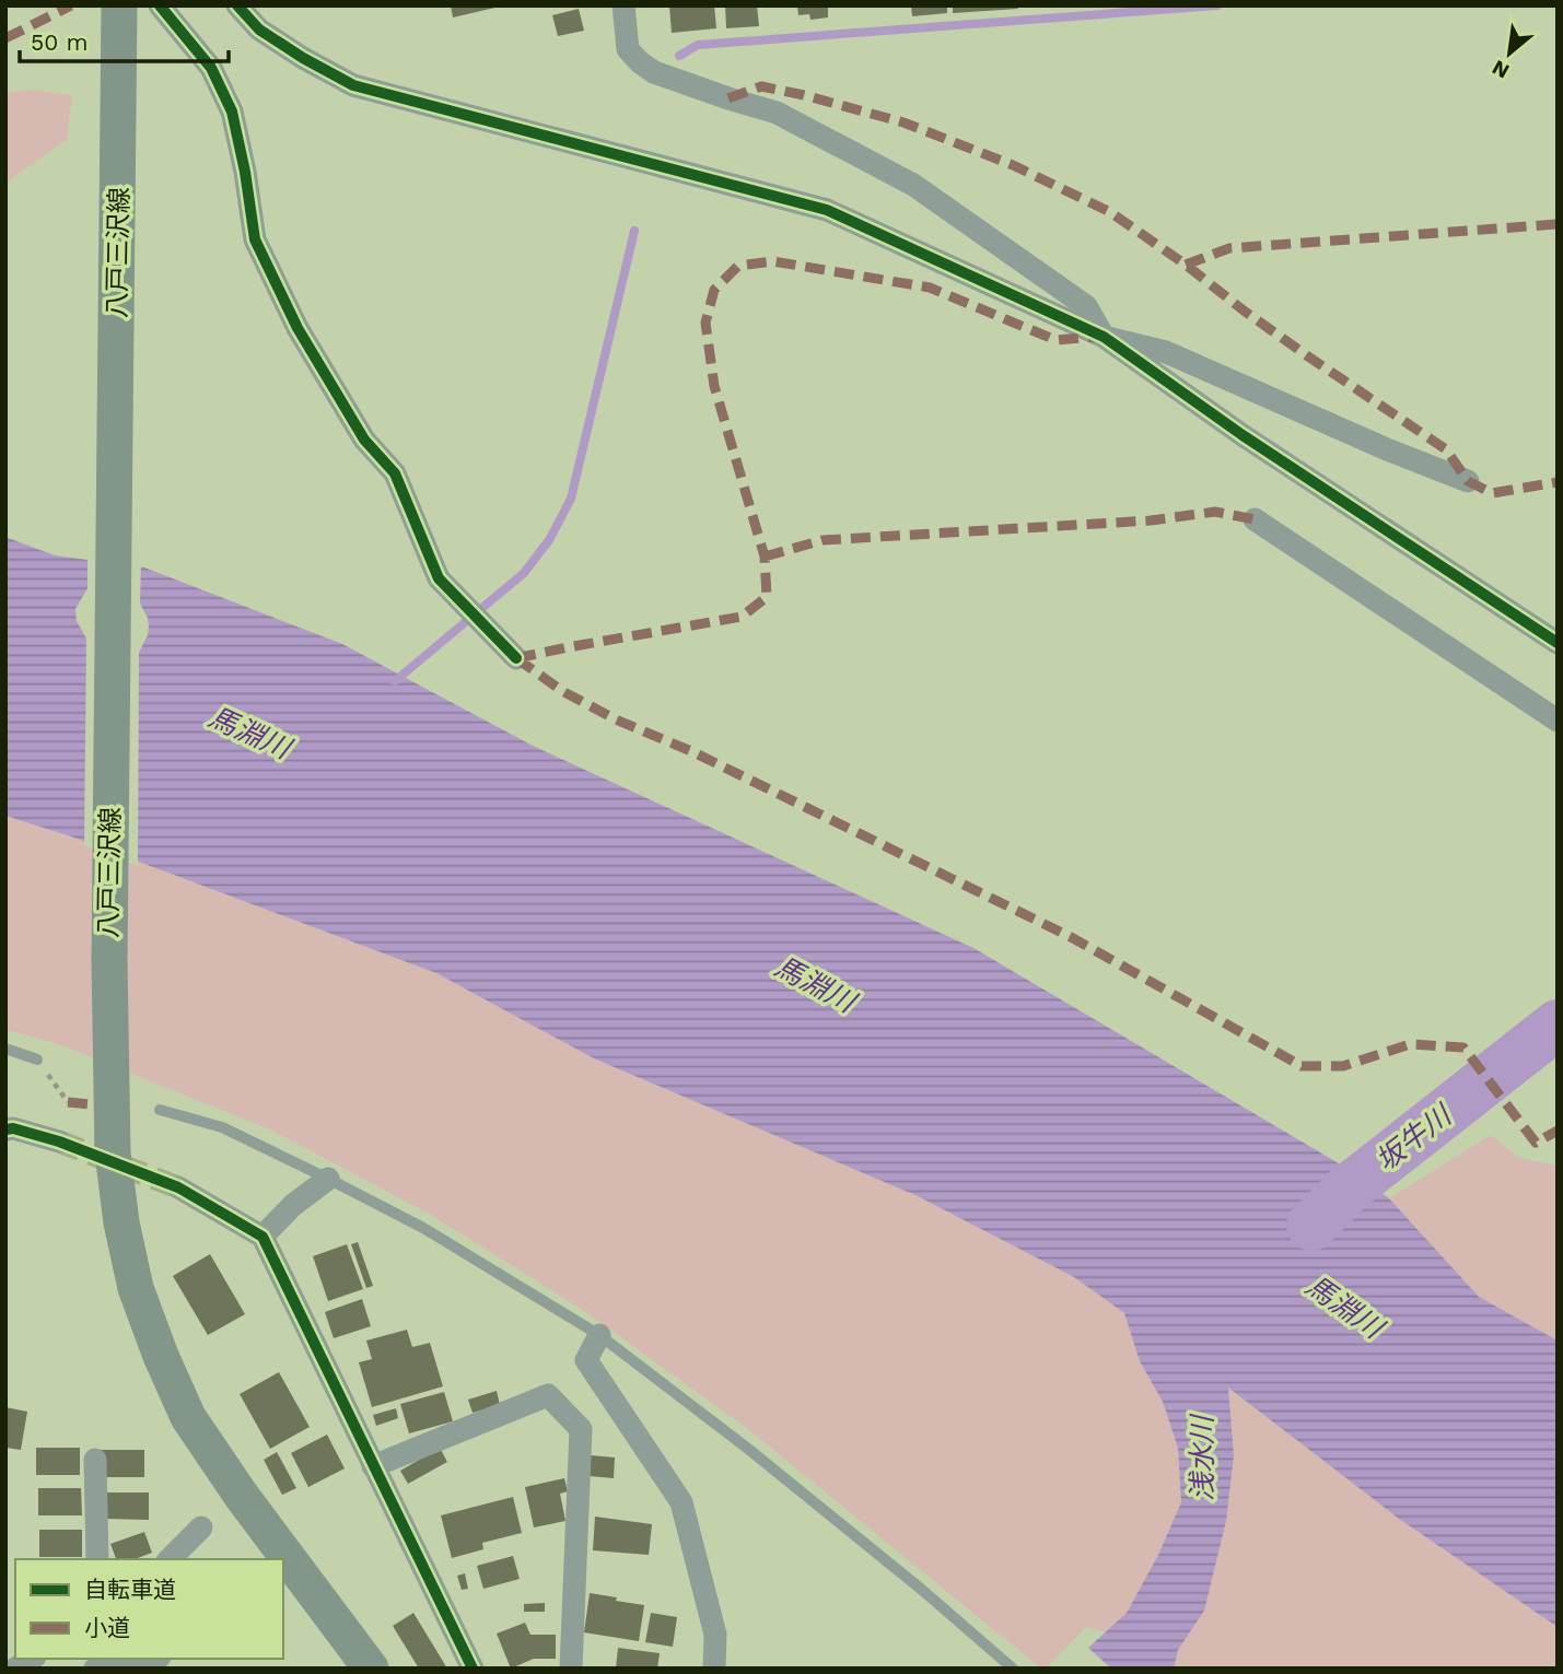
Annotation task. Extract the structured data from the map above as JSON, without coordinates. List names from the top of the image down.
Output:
{
  "streets": {
    "main road": ["八戸三沢線"]
  },
  "water": ["馬淵川", "坂牛川", "浅水川"],
  "legend": ["自転車道", "小道"],
  "scale_bar": "50 m",
  "north": "bottom left"
}
